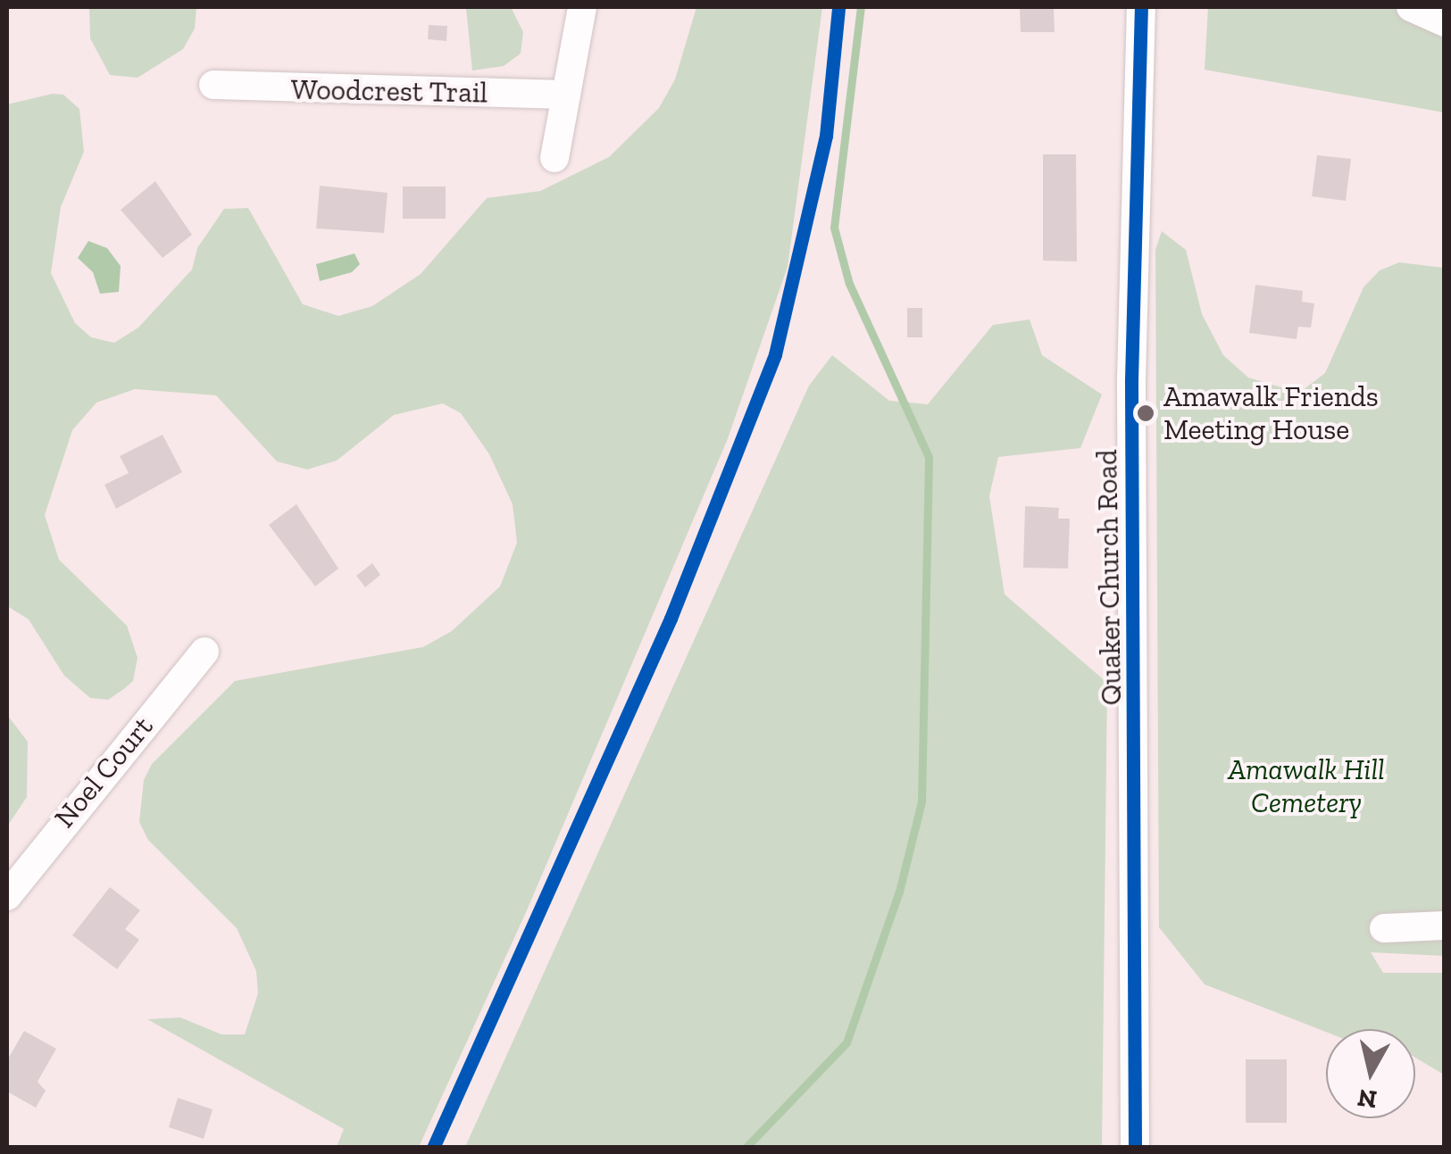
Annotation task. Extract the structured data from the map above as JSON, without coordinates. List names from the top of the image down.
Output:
{
  "streets": {
    "street": ["Woodcrest Trail", "Quaker Church Road", "Noel Court"]
  },
  "parks": ["Amawalk Hill Cemetery"],
  "places": ["Amawalk Friends Meeting House"],
  "north": "bottom"
}
